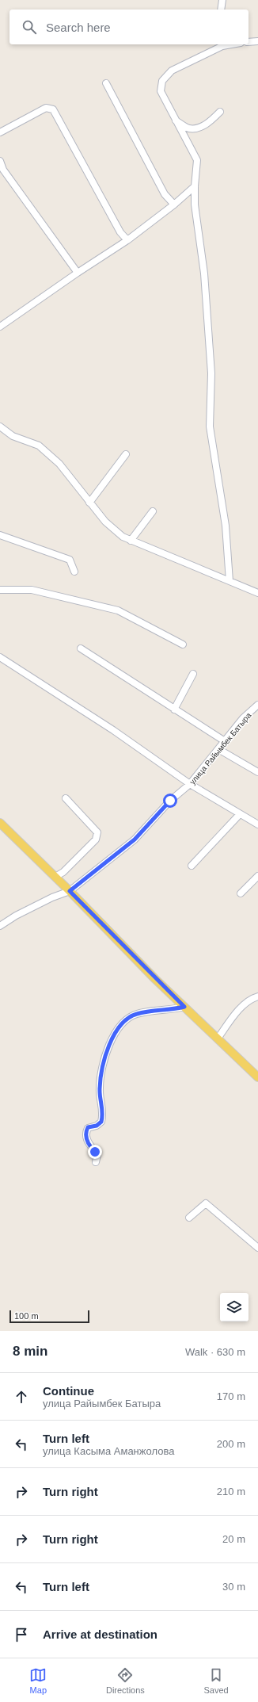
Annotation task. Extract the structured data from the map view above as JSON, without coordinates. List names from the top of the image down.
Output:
{
  "streets": {
    "street": ["улица Райымбек Батыра"]
  },
  "scale_bar": "100 m",
  "page": {
    "search": "Search here",
    "scale": "100 m",
    "heading": ["8 min", "Walk · 630 m"],
    "list": [
      ["Continue", "улица Райымбек Батыра", "170 m"],
      ["Turn left", "улица Касыма Аманжолова", "200 m"],
      ["Turn right", "210 m"],
      ["Turn right", "20 m"],
      ["Turn left", "30 m"],
      "Arrive at destination"
    ],
    "nav": ["Map", "Directions", "Saved"]
  }
}
